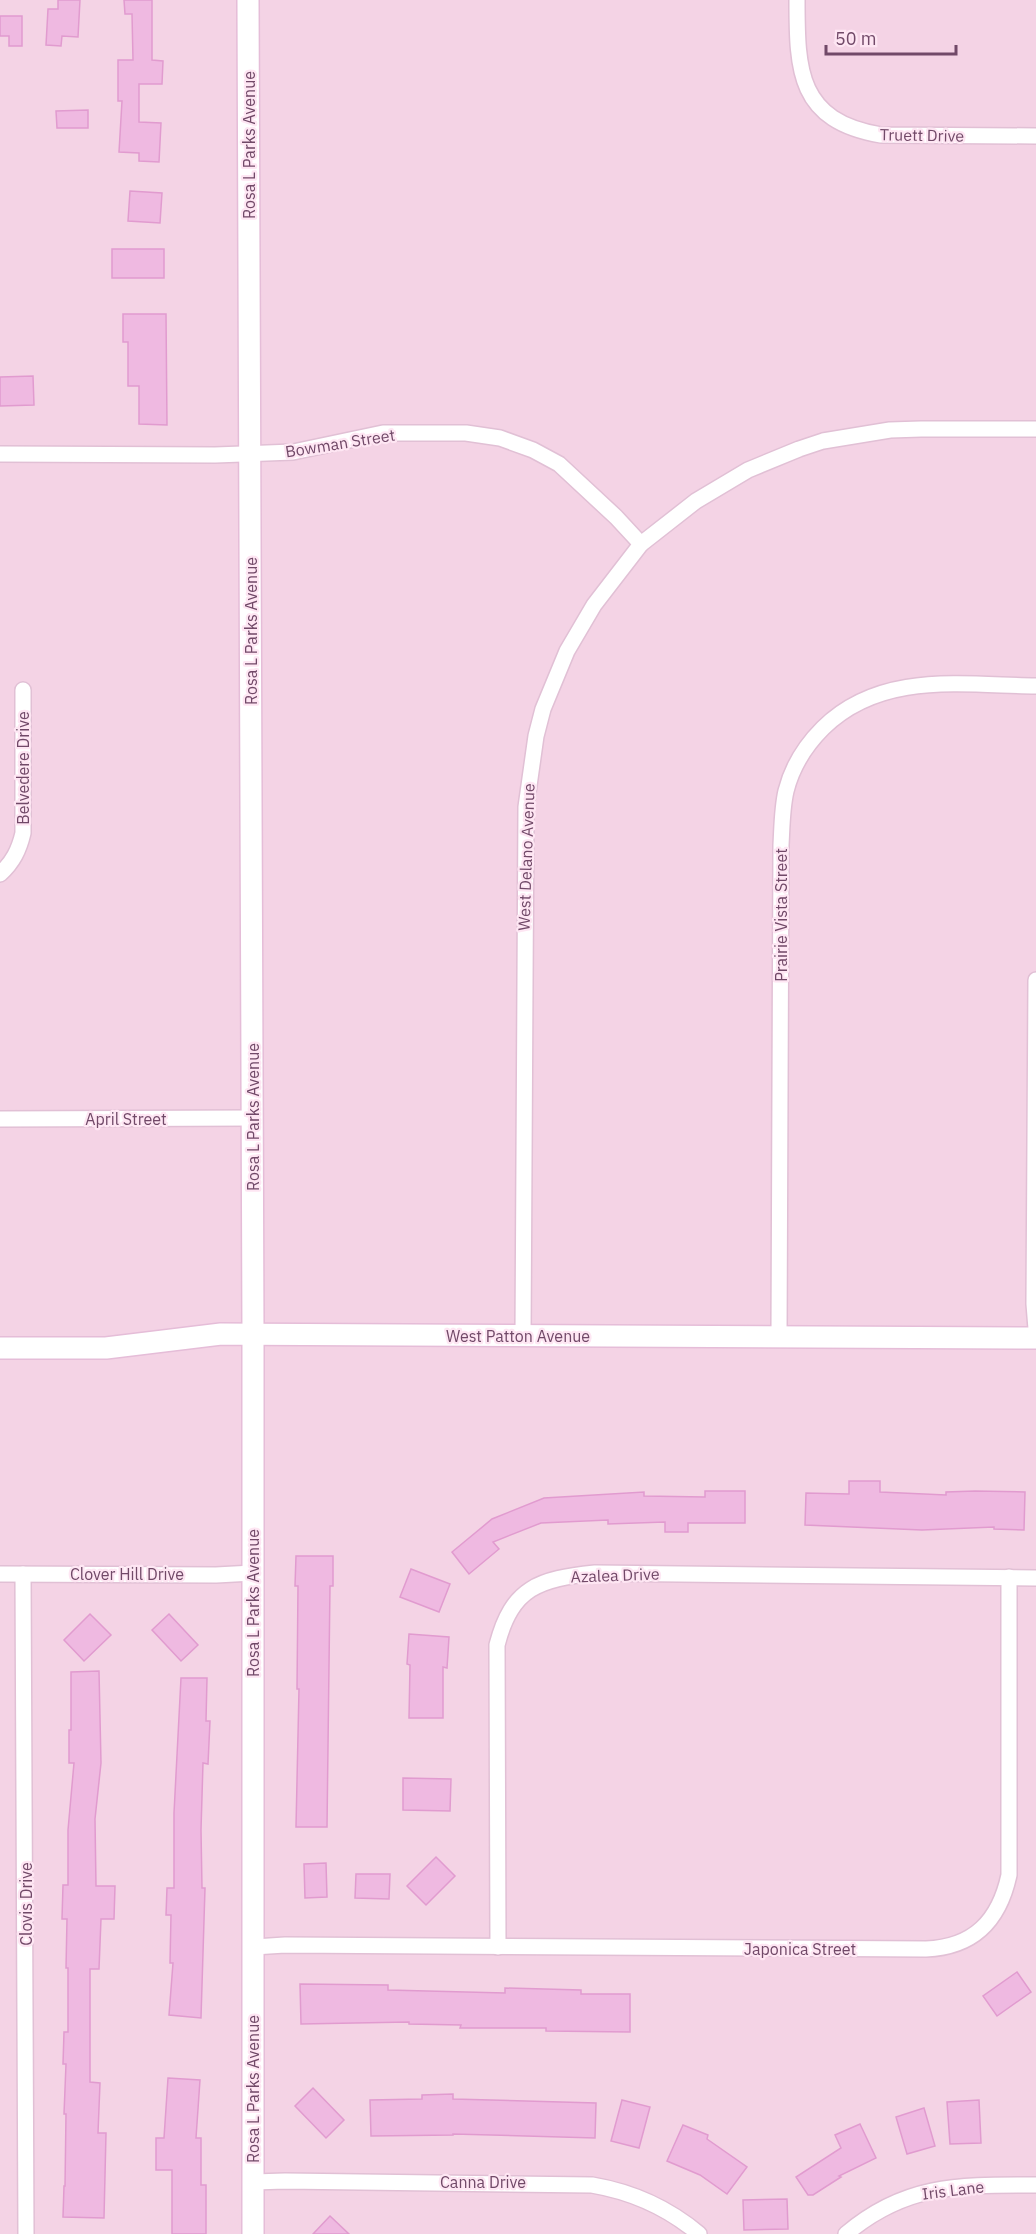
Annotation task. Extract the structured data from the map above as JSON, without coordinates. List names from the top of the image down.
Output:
{
  "streets": {
    "street": [
      "Truett Drive",
      "Rosa L Parks Avenue",
      "Bowman Street",
      "Belvedere Drive",
      "West Delano Avenue",
      "Prairie Vista Street",
      "April Street",
      "West Patton Avenue",
      "Clover Hill Drive",
      "Azalea Drive",
      "Clovis Drive",
      "Japonica Street",
      "Canna Drive",
      "Iris Lane"
    ]
  },
  "crossings": [
    ["Rosa L Parks Avenue", "Bowman Street"],
    ["Rosa L Parks Avenue", "April Street"],
    ["Rosa L Parks Avenue", "West Patton Avenue"],
    ["Rosa L Parks Avenue", "Clover Hill Drive"],
    ["Rosa L Parks Avenue", "Japonica Street"],
    ["Rosa L Parks Avenue", "Canna Drive"],
    ["Bowman Street", "West Delano Avenue"],
    ["West Delano Avenue", "West Patton Avenue"],
    ["Prairie Vista Street", "West Patton Avenue"],
    ["Clover Hill Drive", "Clovis Drive"],
    ["Azalea Drive", "Japonica Street"]
  ],
  "scale_bar": "50 m"
}
